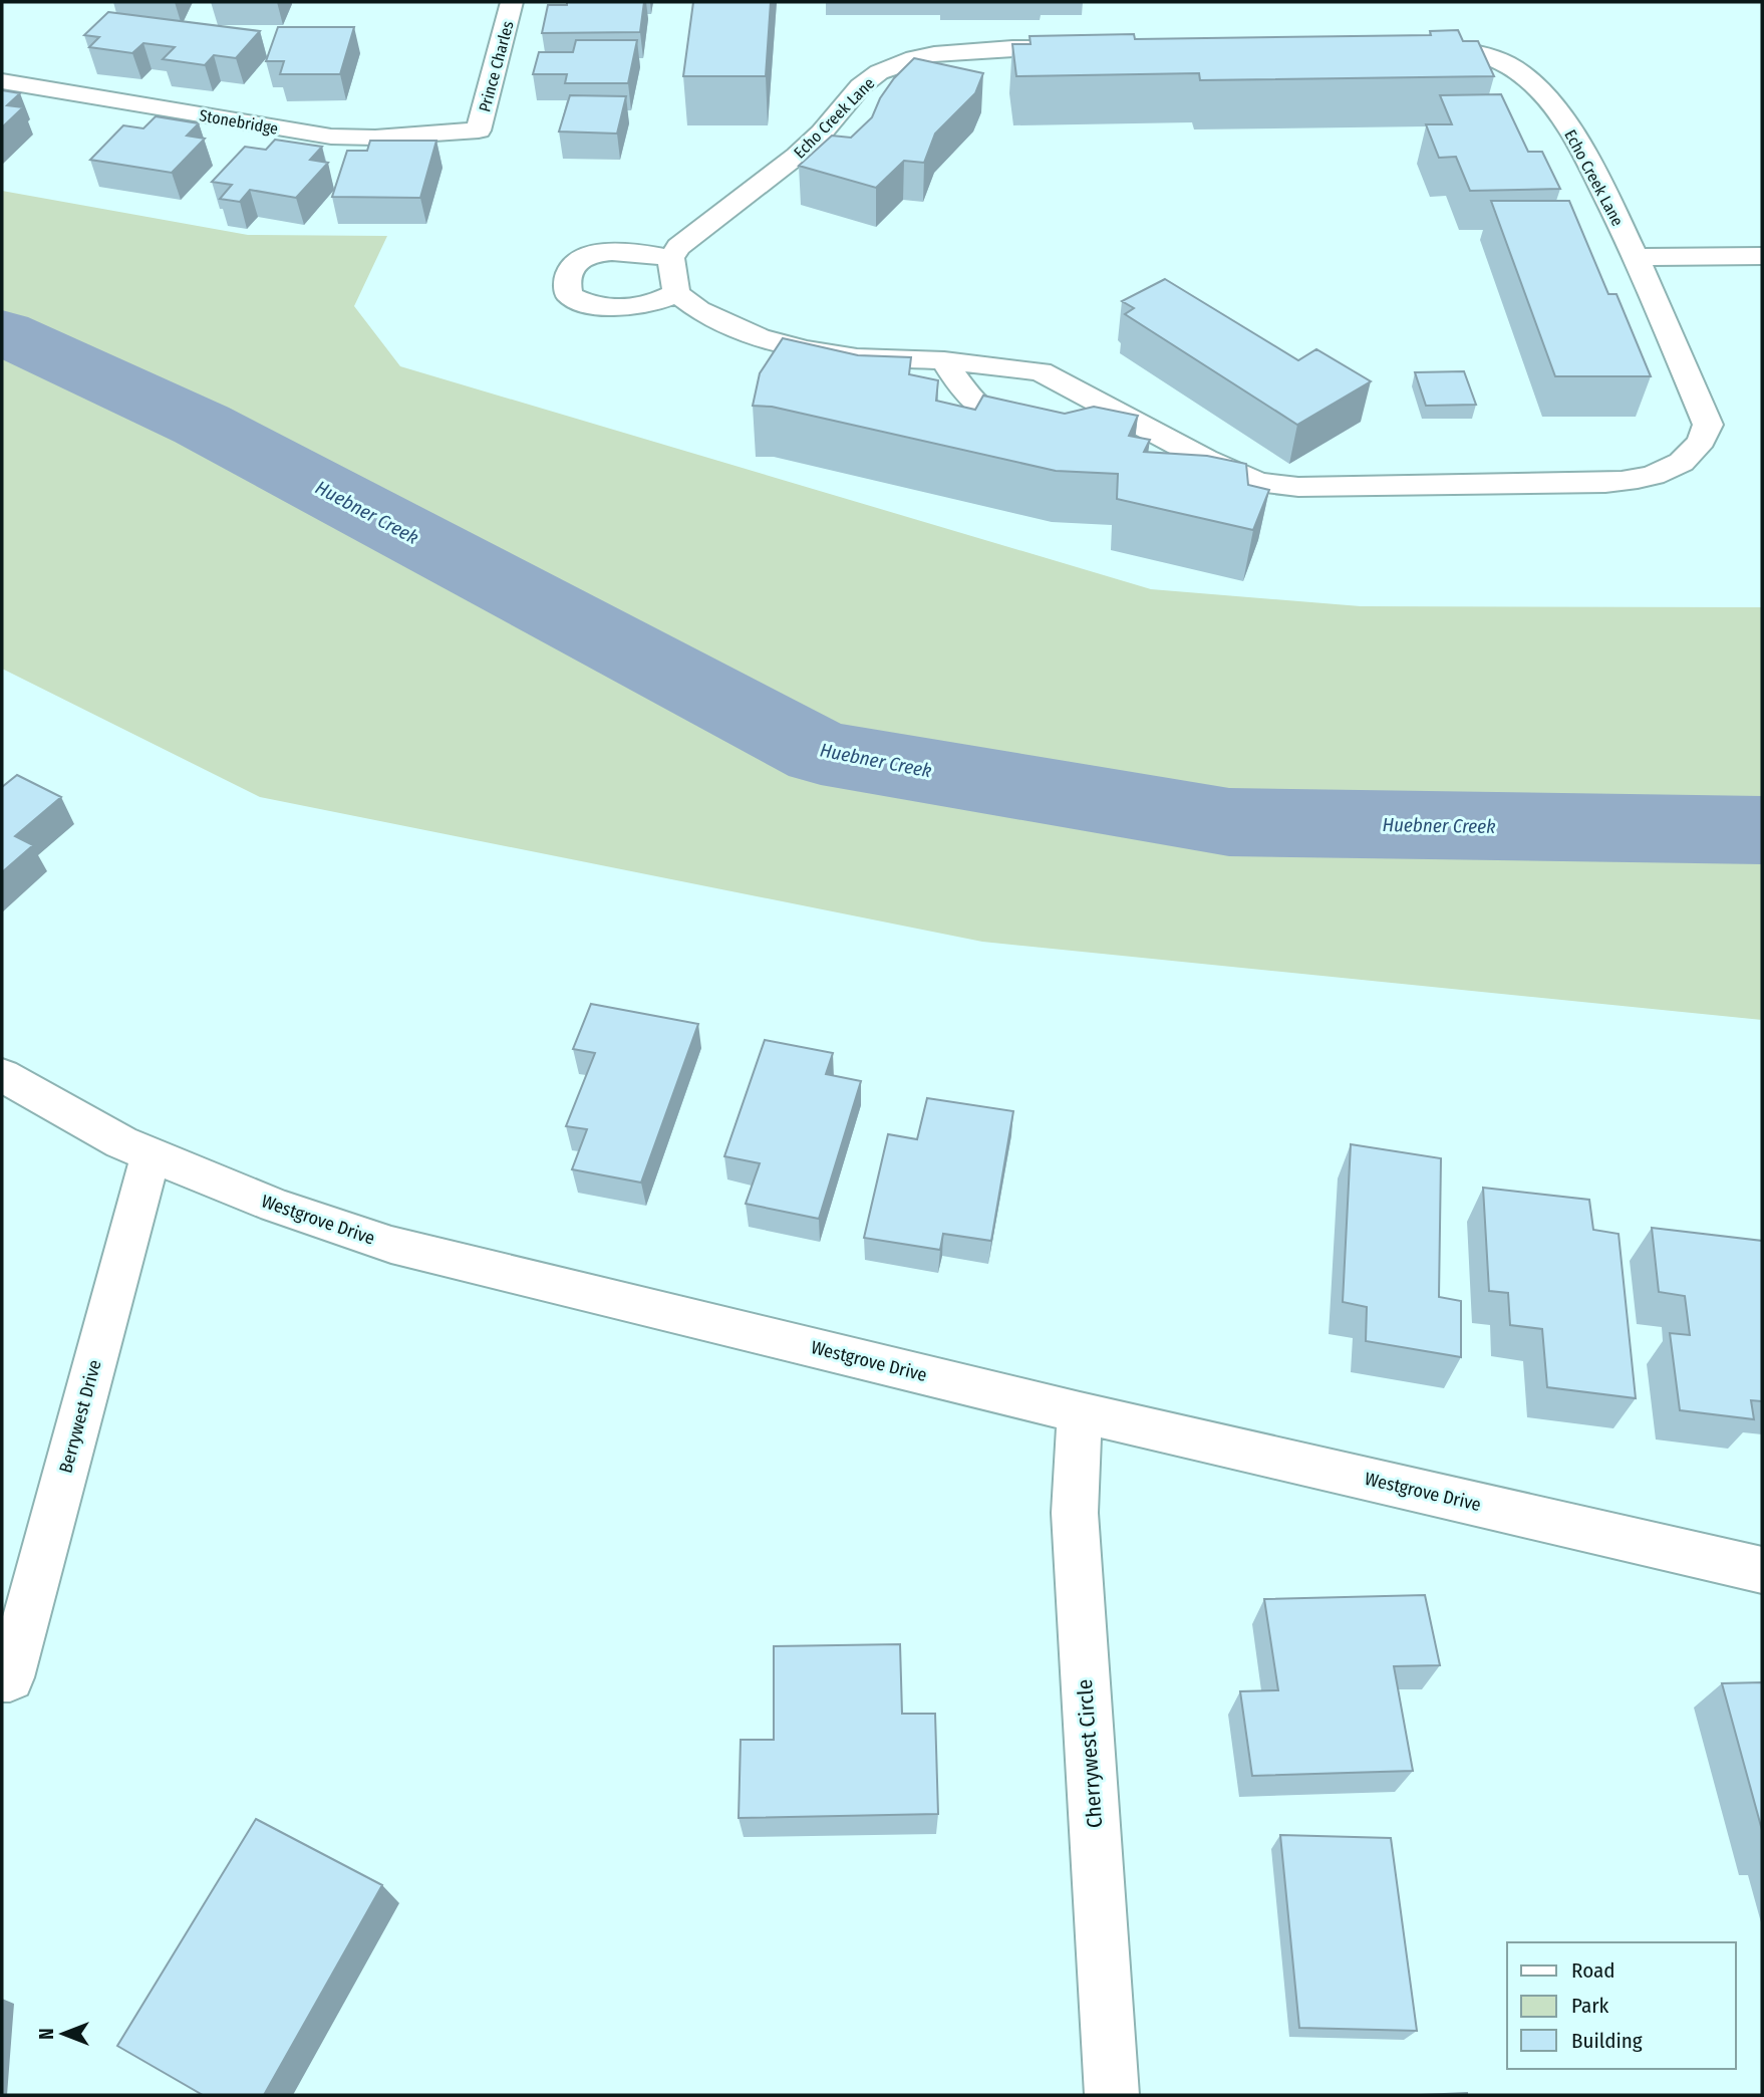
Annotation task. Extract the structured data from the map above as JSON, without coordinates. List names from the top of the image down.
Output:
{
  "streets": {
    "street": [
      "Prince Charles",
      "Echo Creek Lane",
      "Stonebridge",
      "Westgrove Drive",
      "Berrywest Drive",
      "Cherrywest Circle"
    ]
  },
  "crossings": [
    ["Prince Charles", "Stonebridge"],
    ["Westgrove Drive", "Berrywest Drive"],
    ["Westgrove Drive", "Cherrywest Circle"]
  ],
  "water": ["Huebner Creek"],
  "legend": ["Road", "Park", "Building"],
  "north": "left"
}
